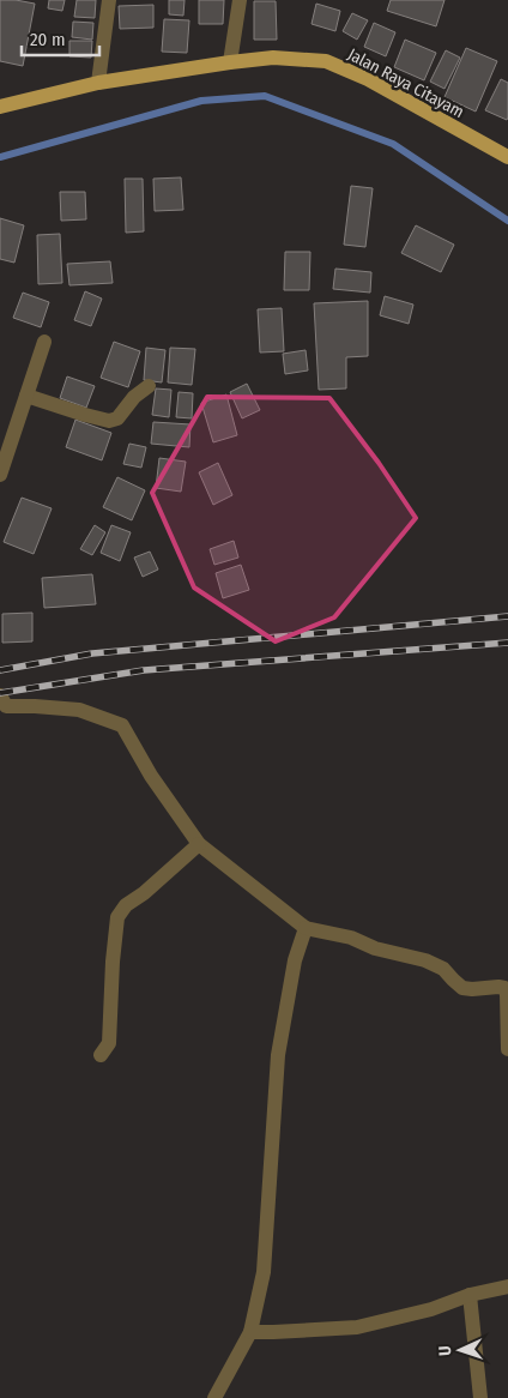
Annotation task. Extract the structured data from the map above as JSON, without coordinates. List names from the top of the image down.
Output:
{
  "streets": {
    "main road": ["Jalan Raya Citayam"]
  },
  "scale_bar": "20 m",
  "north": "left"
}
